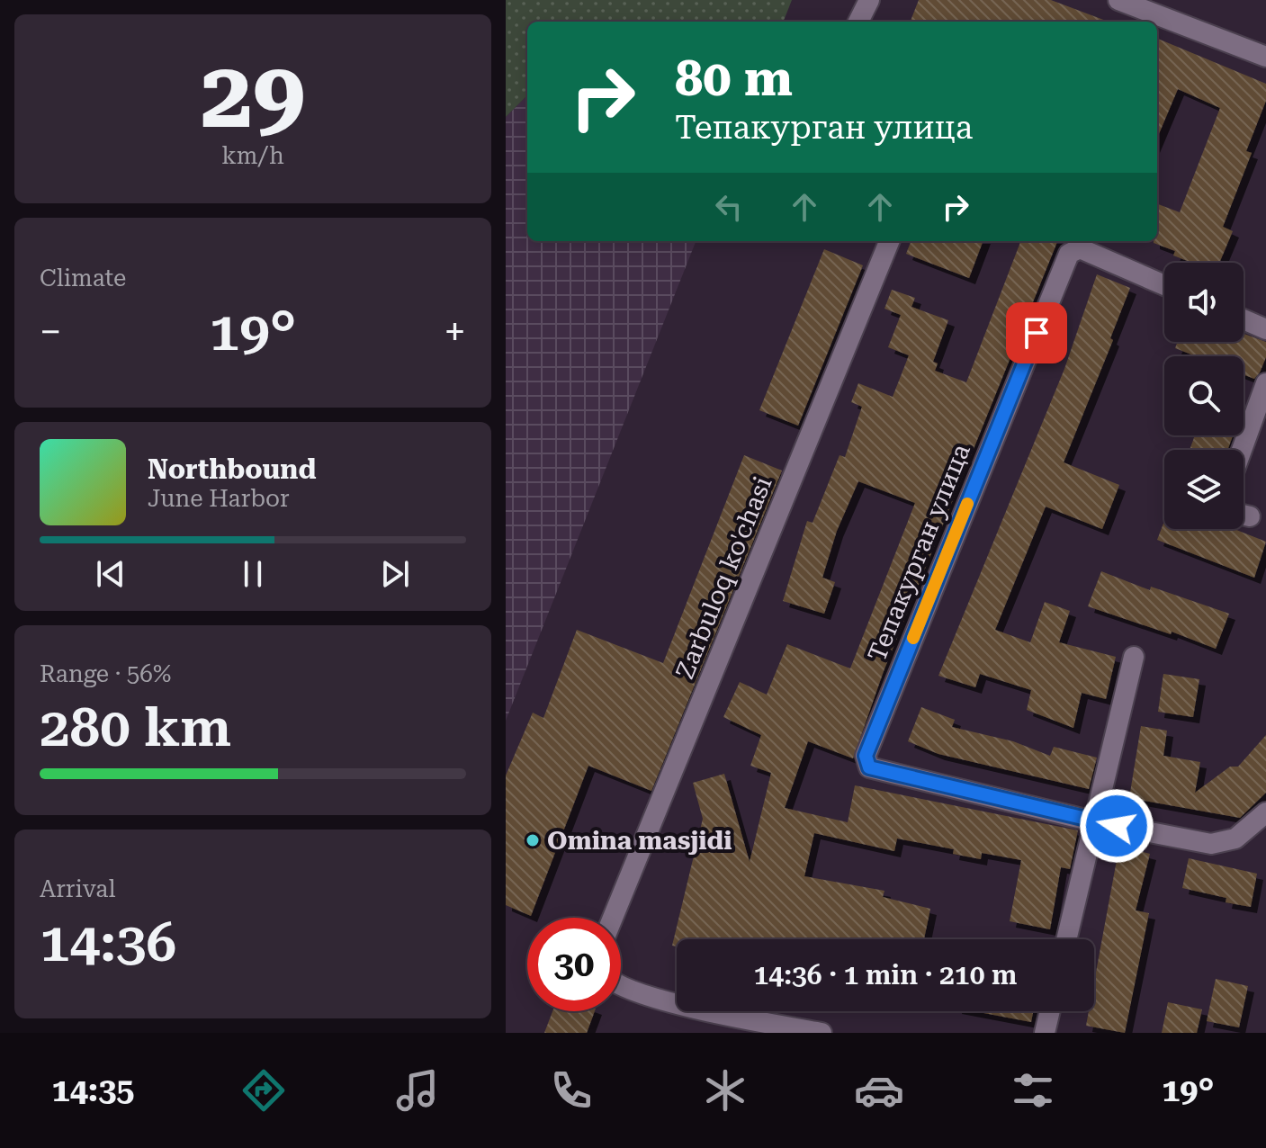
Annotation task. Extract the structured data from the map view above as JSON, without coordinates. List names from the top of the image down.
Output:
{
  "streets": {
    "street": ["Тепакурган улица", "Zarbuloq ko'chasi"]
  },
  "places": ["Omina masjidi"],
  "page": {
    "tile": [
      ["29", "km/h"],
      "Climate",
      ["Range · 56%", "280 km"],
      ["Arrival", "14:36"]
    ],
    "turn": ["80 m", "Тепакурган улица"],
    "heat": ["−", "19°", "+"],
    "song": ["Northbound", "June Harbor"],
    "limit": "30",
    "trip": "14:36 · 1 min · 210 m",
    "tabs": ["14:35", "19°"]
  }
}
